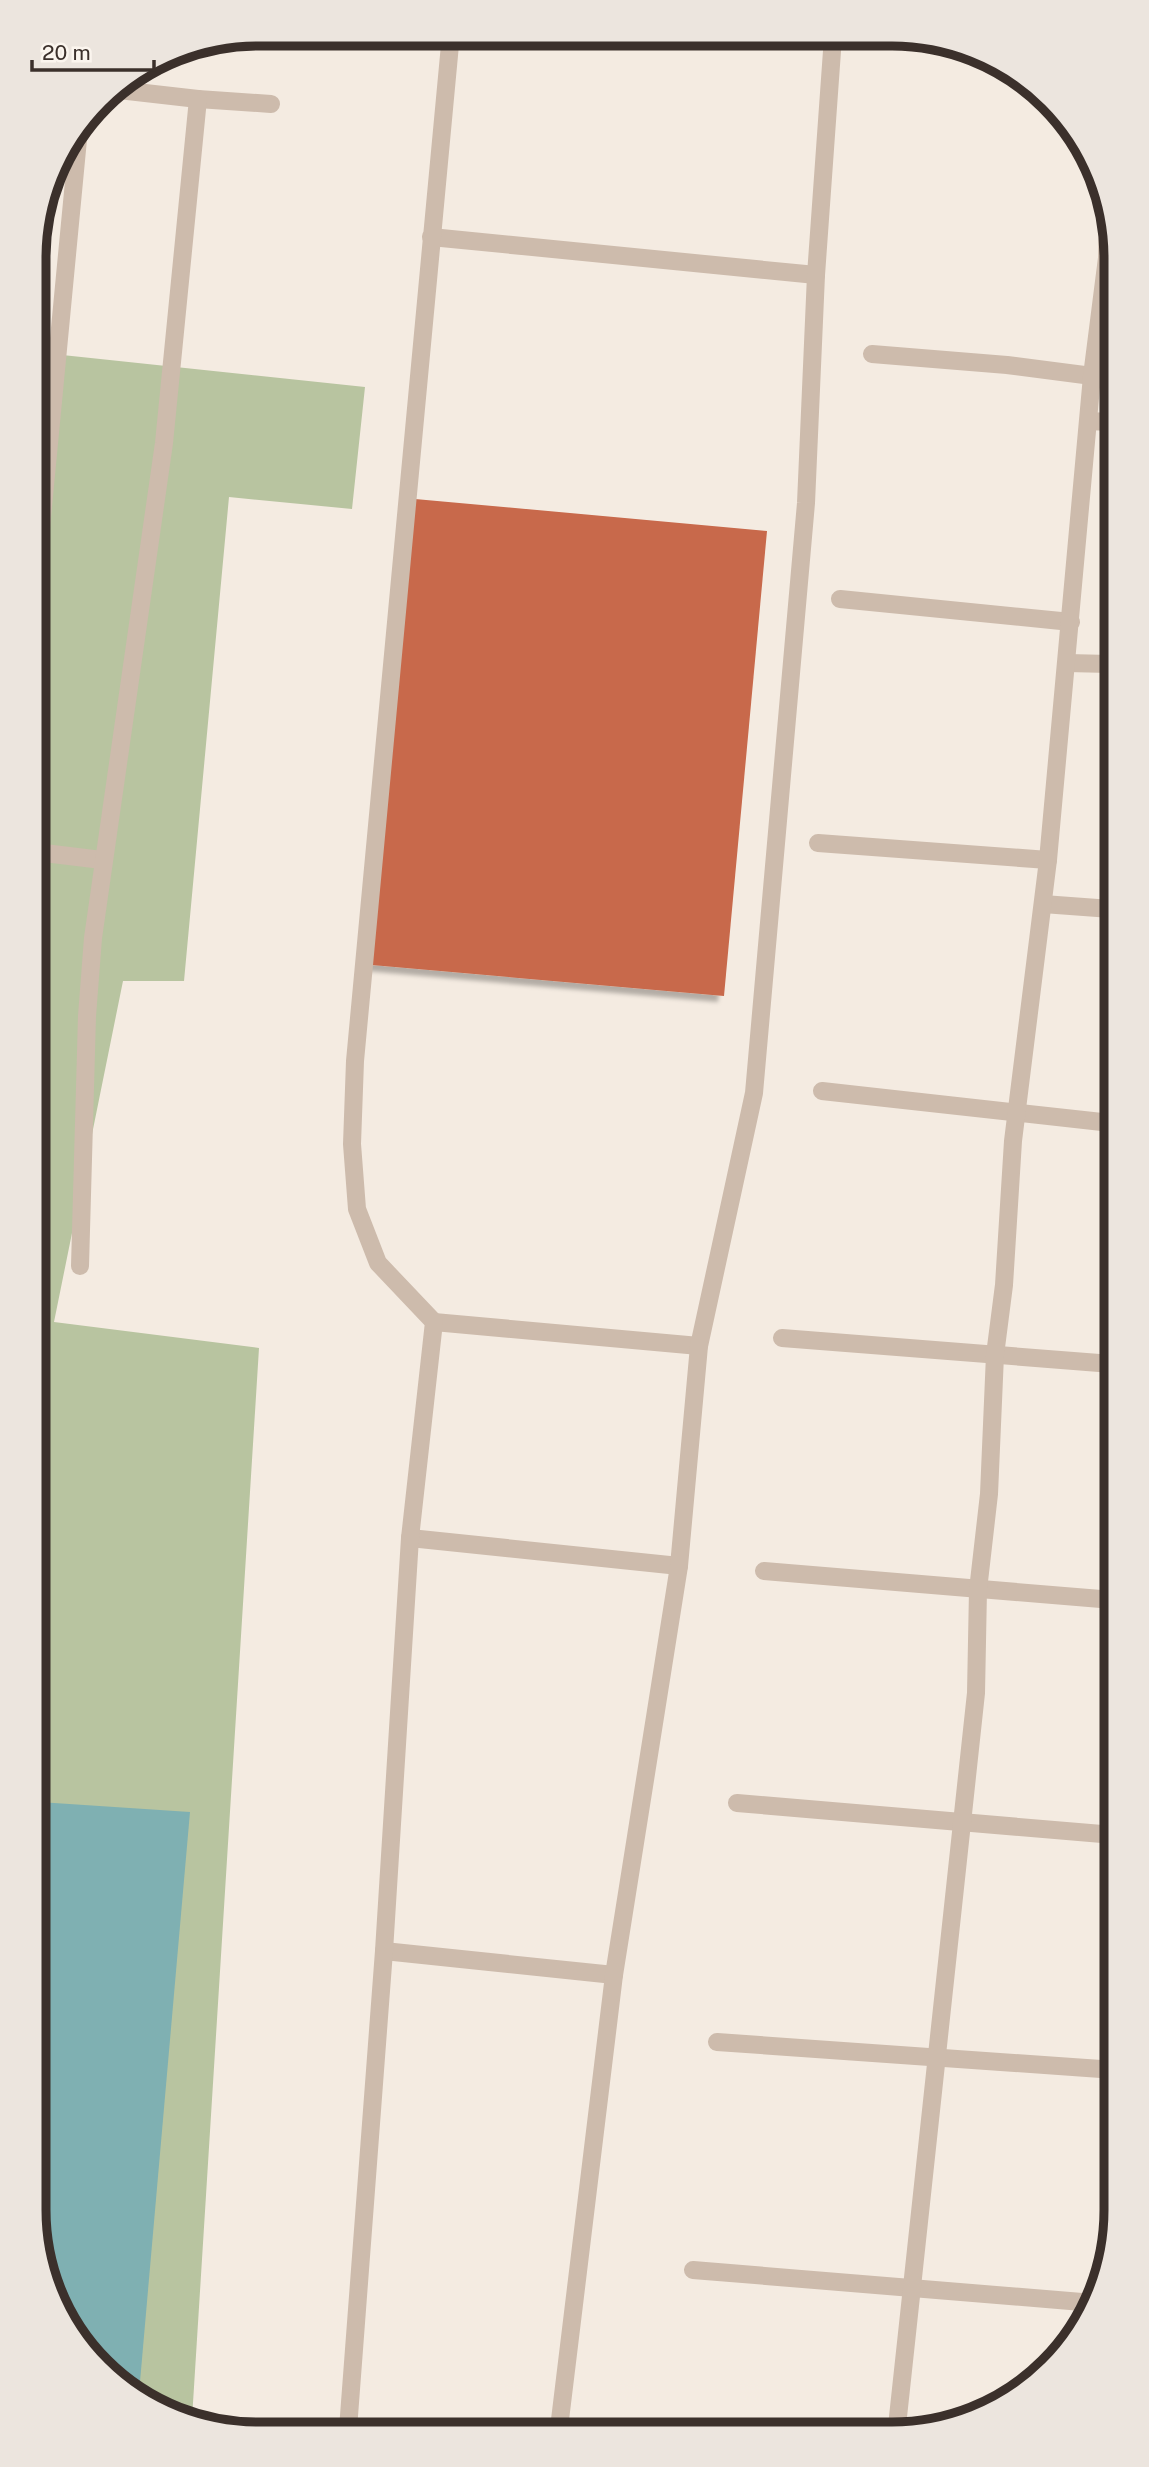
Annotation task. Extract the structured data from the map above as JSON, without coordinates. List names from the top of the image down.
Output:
{
  "scale_bar": "20 m"
}
